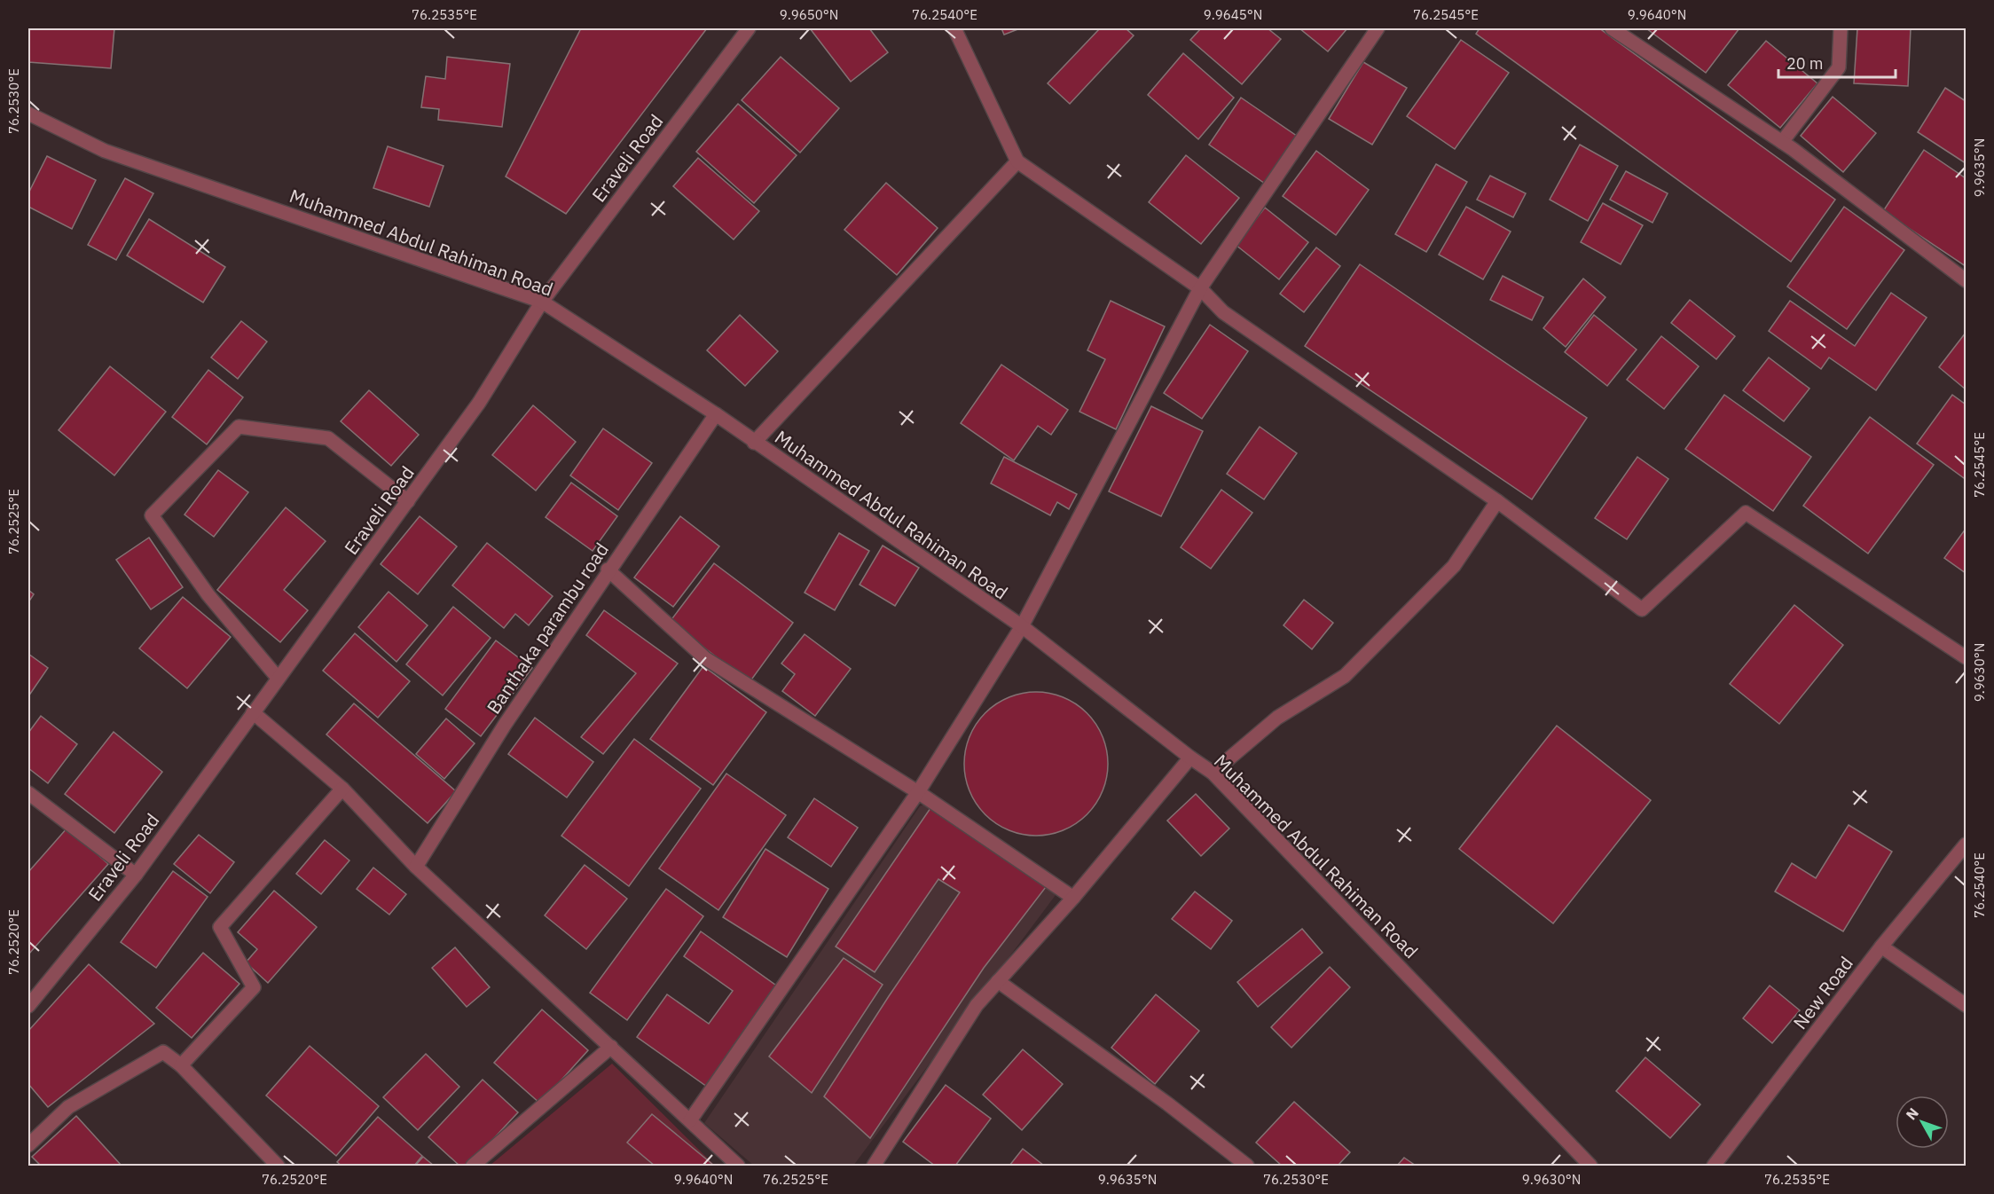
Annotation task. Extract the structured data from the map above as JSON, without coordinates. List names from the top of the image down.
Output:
{
  "streets": {
    "street": [
      "Eraveli Road",
      "Muhammed Abdul Rahiman Road",
      "Banthaka parambu road",
      "New Road"
    ]
  },
  "crossings": [
    ["Eraveli Road", "Muhammed Abdul Rahiman Road"],
    ["Muhammed Abdul Rahiman Road", "Banthaka parambu road"]
  ],
  "scale_bar": "20 m",
  "north": "top left",
  "coordinates": [
    "76.2535°E",
    "9.9650°N",
    "76.2540°E",
    "9.9645°N",
    "76.2545°E",
    "9.9640°N",
    "76.2530°E",
    "9.9635°N",
    "76.2525°E",
    "9.9630°N",
    "76.2520°E"
  ]
}
